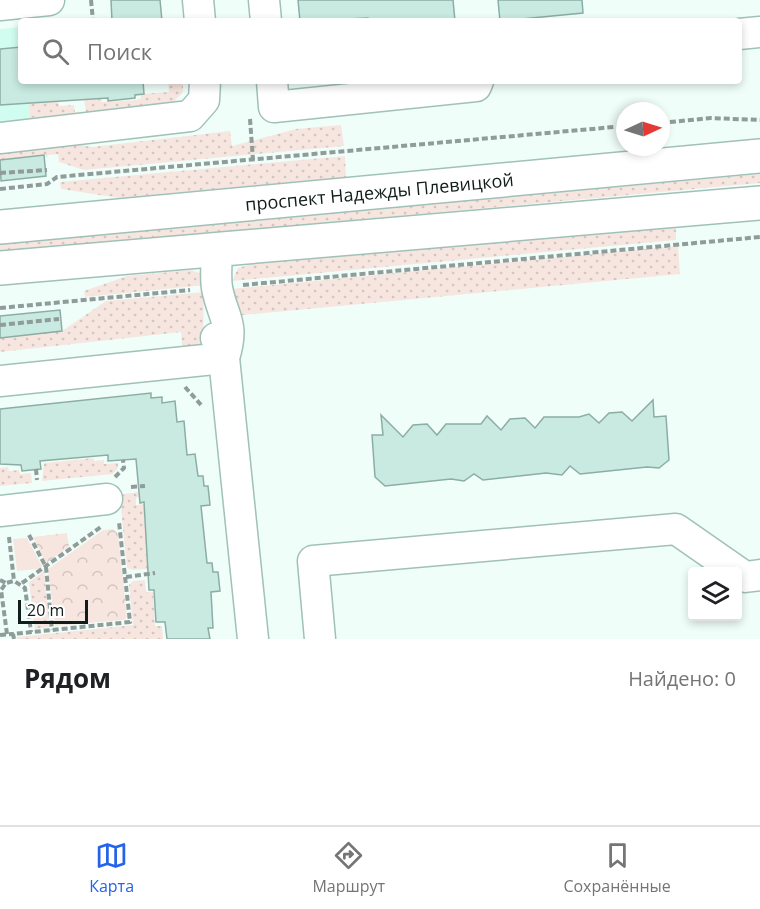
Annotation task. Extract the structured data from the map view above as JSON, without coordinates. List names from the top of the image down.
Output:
{
  "streets": {
    "main road": ["проспект Надежды Плевицкой"]
  },
  "scale_bar": "20 m",
  "north": "right",
  "page": {
    "search": "Поиск",
    "scale": "20 m",
    "heading": ["Рядом", "Найдено: 0"],
    "nav": ["Карта", "Маршрут", "Сохранённые"]
  }
}
